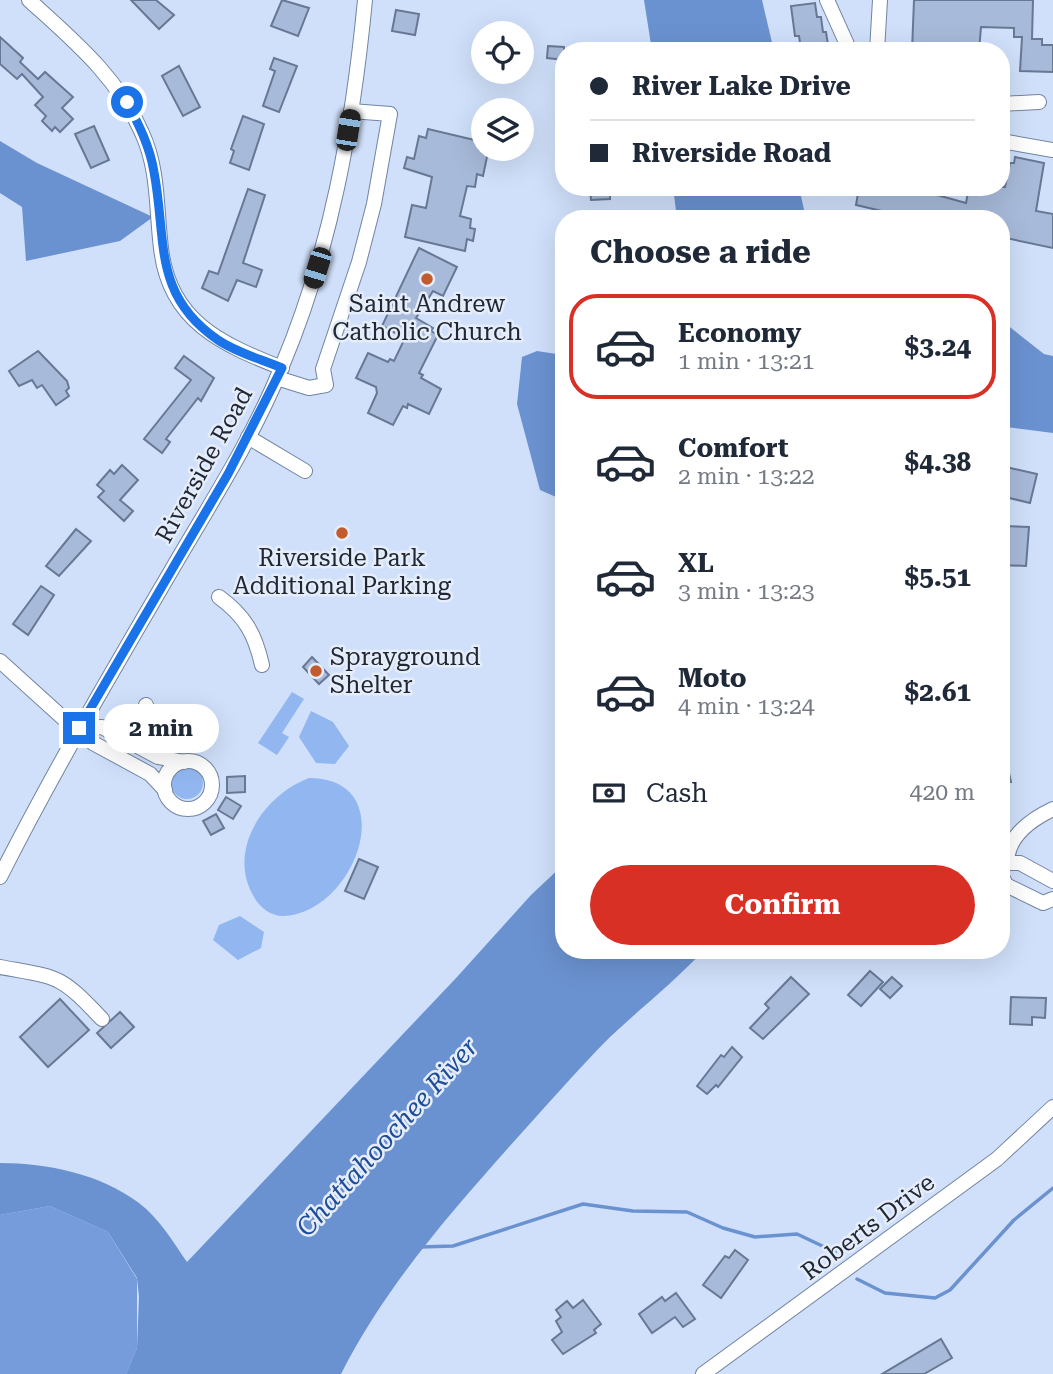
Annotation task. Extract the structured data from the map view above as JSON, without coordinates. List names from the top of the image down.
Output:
{
  "streets": {
    "street": ["Riverside Road", "Roberts Drive"]
  },
  "water": ["Chattahoochee River"],
  "places": ["Saint Andrew Catholic Church", "Riverside Park Additional Parking", "Sprayground Shelter"],
  "page": {
    "banner": ["River Lake Drive", "Riverside Road"],
    "heading": "Choose a ride",
    "list": [
      {
        "name": "Economy",
        "note": "1 min · 13:21",
        "value": "$3.24"
      },
      {
        "name": "Comfort",
        "note": "2 min · 13:22",
        "value": "$4.38"
      },
      {
        "name": "XL",
        "note": "3 min · 13:23",
        "value": "$5.51"
      },
      {
        "name": "Moto",
        "note": "4 min · 13:24",
        "value": "$2.61"
      }
    ],
    "bubble": "2 min",
    "pay": ["Cash", "420 m"],
    "buttons": "Confirm"
  }
}
